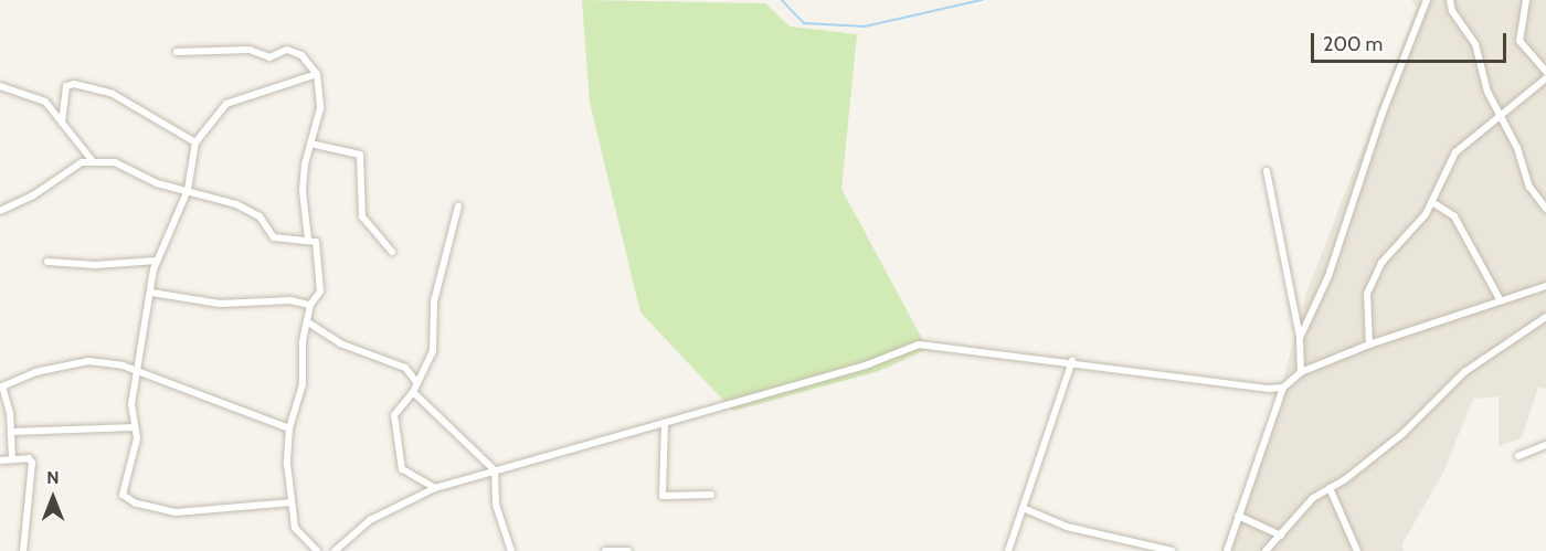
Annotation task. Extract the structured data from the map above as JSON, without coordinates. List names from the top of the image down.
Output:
{
  "scale_bar": "200 m",
  "north": "top"
}
